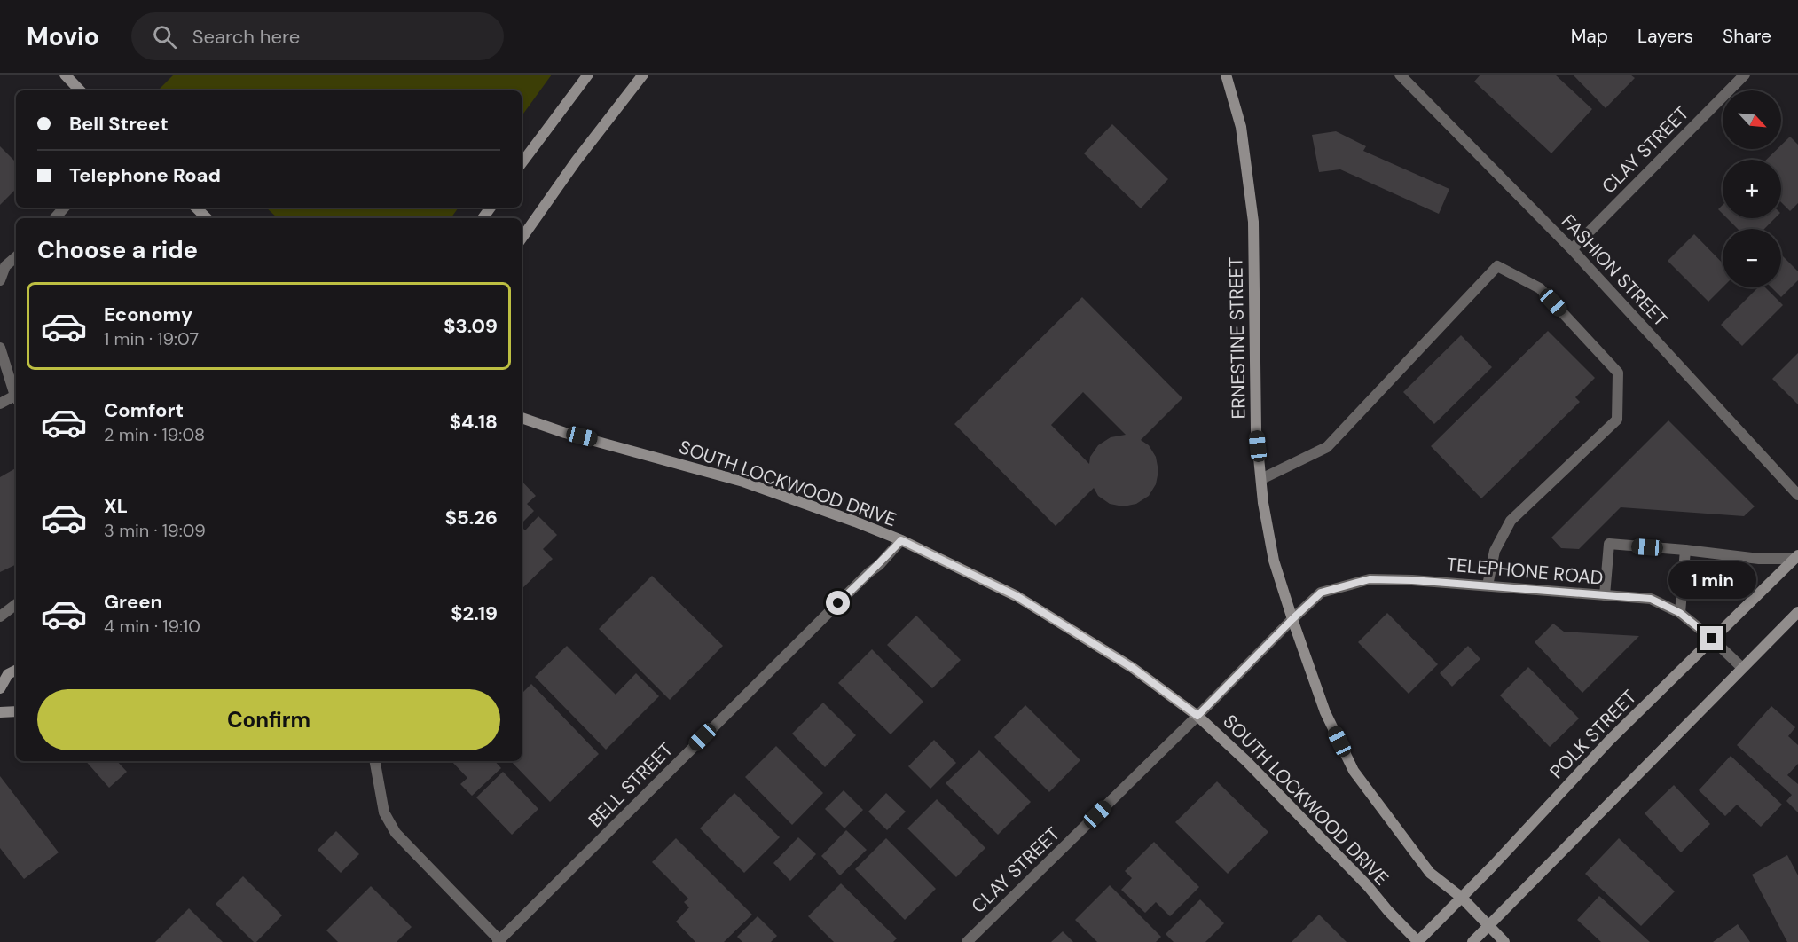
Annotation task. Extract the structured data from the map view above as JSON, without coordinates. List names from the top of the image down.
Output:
{
  "streets": {
    "main road": ["ERNESTINE STREET", "SOUTH LOCKWOOD DRIVE", "POLK STREET"],
    "street": [
      "CLAY STREET",
      "FASHION STREET",
      "TELEPHONE ROAD",
      "BELL STREET"
    ]
  },
  "crossings": [
    ["CLAY STREET", "FASHION STREET"],
    ["CLAY STREET", "ERNESTINE STREET"],
    ["CLAY STREET", "SOUTH LOCKWOOD DRIVE"],
    ["CLAY STREET", "TELEPHONE ROAD"],
    ["ERNESTINE STREET", "TELEPHONE ROAD"],
    ["ERNESTINE STREET", "POLK STREET"],
    ["SOUTH LOCKWOOD DRIVE", "POLK STREET"],
    ["SOUTH LOCKWOOD DRIVE", "BELL STREET"],
    ["TELEPHONE ROAD", "POLK STREET"]
  ],
  "north": "bottom right",
  "page": {
    "header": "Movio",
    "search": "Search here",
    "nav": ["Map", "Layers", "Share"],
    "map_buttons": ["+", "−"],
    "banner": ["Bell Street", "Telephone Road"],
    "heading": "Choose a ride",
    "list": [
      {
        "name": "Economy",
        "note": "1 min · 19:07",
        "value": "$3.09"
      },
      {
        "name": "Comfort",
        "note": "2 min · 19:08",
        "value": "$4.18"
      },
      {
        "name": "XL",
        "note": "3 min · 19:09",
        "value": "$5.26"
      },
      {
        "name": "Green",
        "note": "4 min · 19:10",
        "value": "$2.19"
      }
    ],
    "bubble": "1 min",
    "buttons": "Confirm"
  }
}
